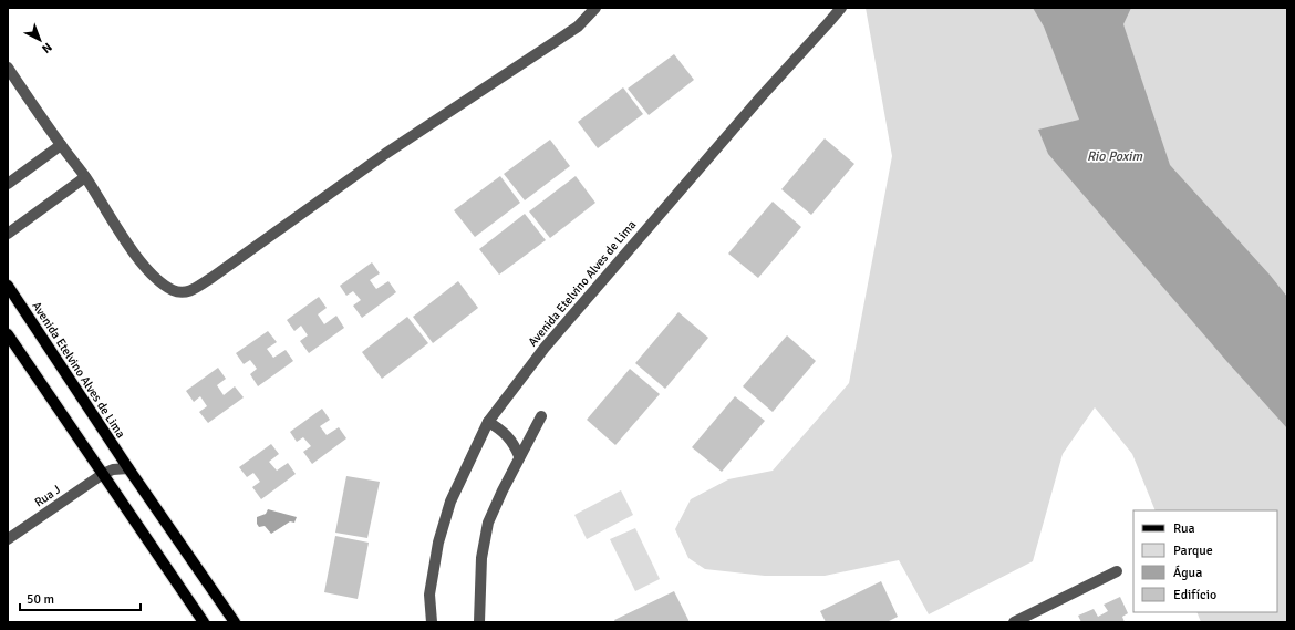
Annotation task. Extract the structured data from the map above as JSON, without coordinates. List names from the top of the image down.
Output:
{
  "streets": {
    "main road": ["Avenida Etelvino Alves de Lima"],
    "street": ["Rua J"]
  },
  "water": ["Rio Poxim"],
  "legend": [
    "Rua",
    "Parque",
    "Água",
    "Edifício"
  ],
  "scale_bar": "50 m",
  "north": "bottom right"
}
